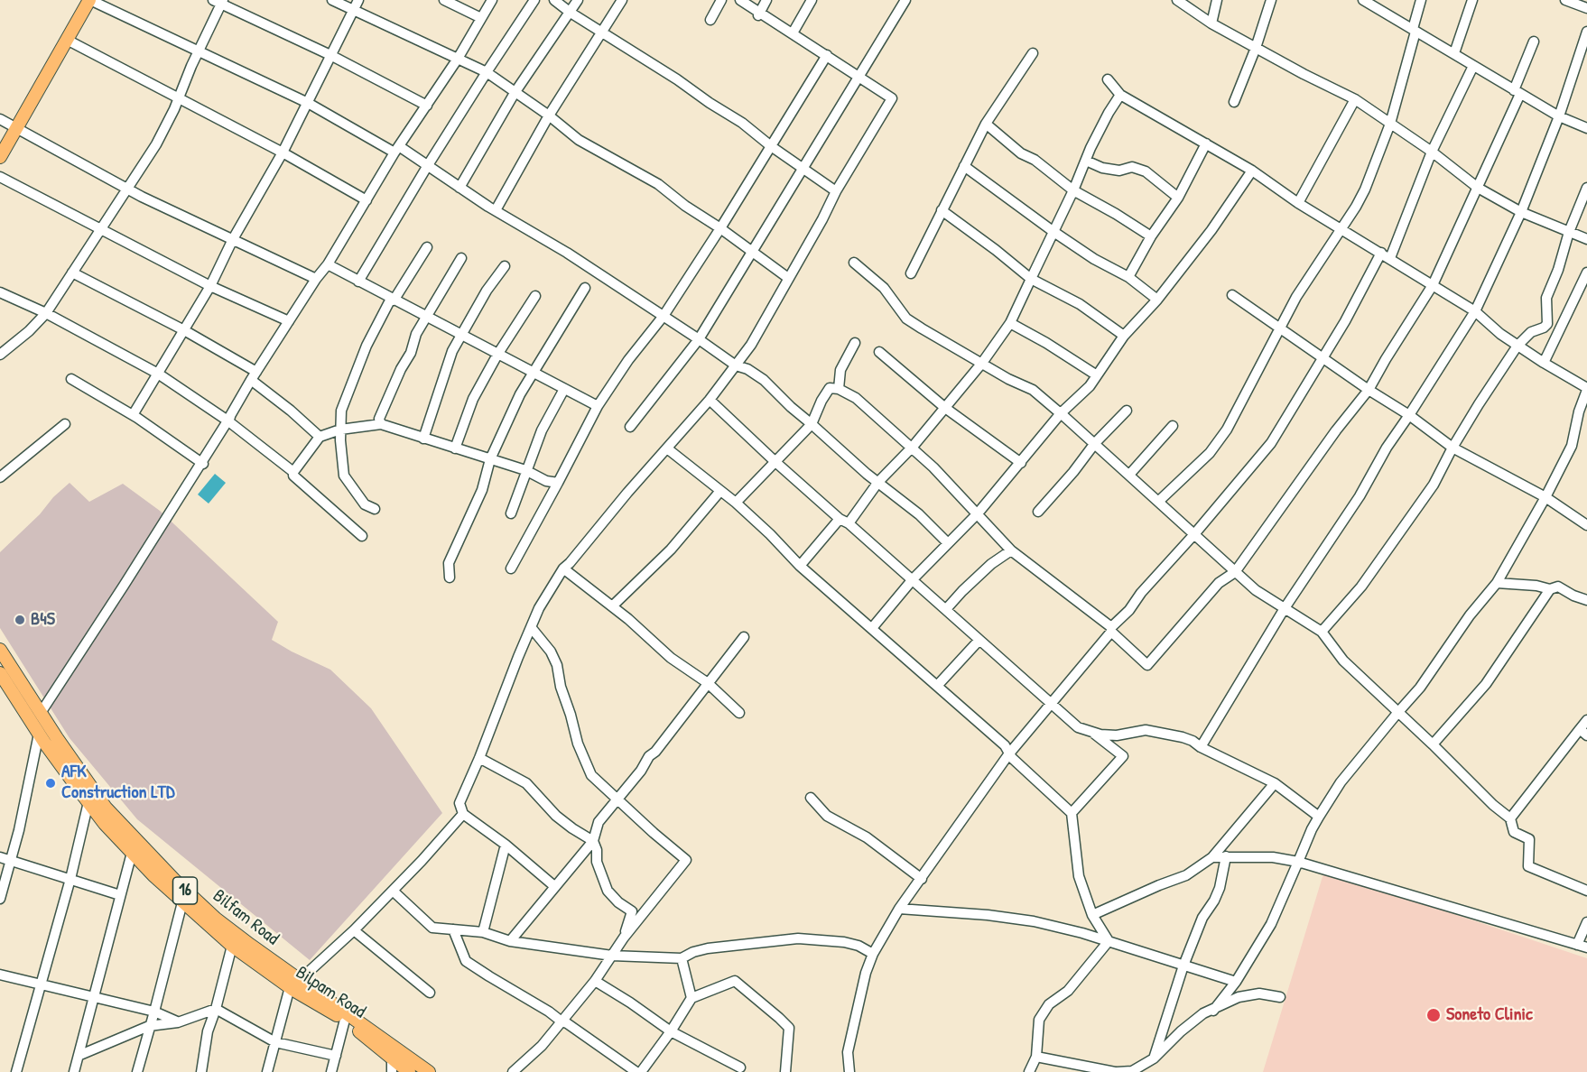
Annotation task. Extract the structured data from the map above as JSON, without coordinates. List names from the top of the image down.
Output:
{
  "streets": {
    "main road": ["16", "Bilfam Road", "Bilpam Road"]
  },
  "crossings": [
    ["16", "Bilpam Road"],
    ["Bilfam Road", "Bilpam Road"]
  ],
  "places": ["B4S", "AFK Construction LTD", "Soneto Clinic"]
}
